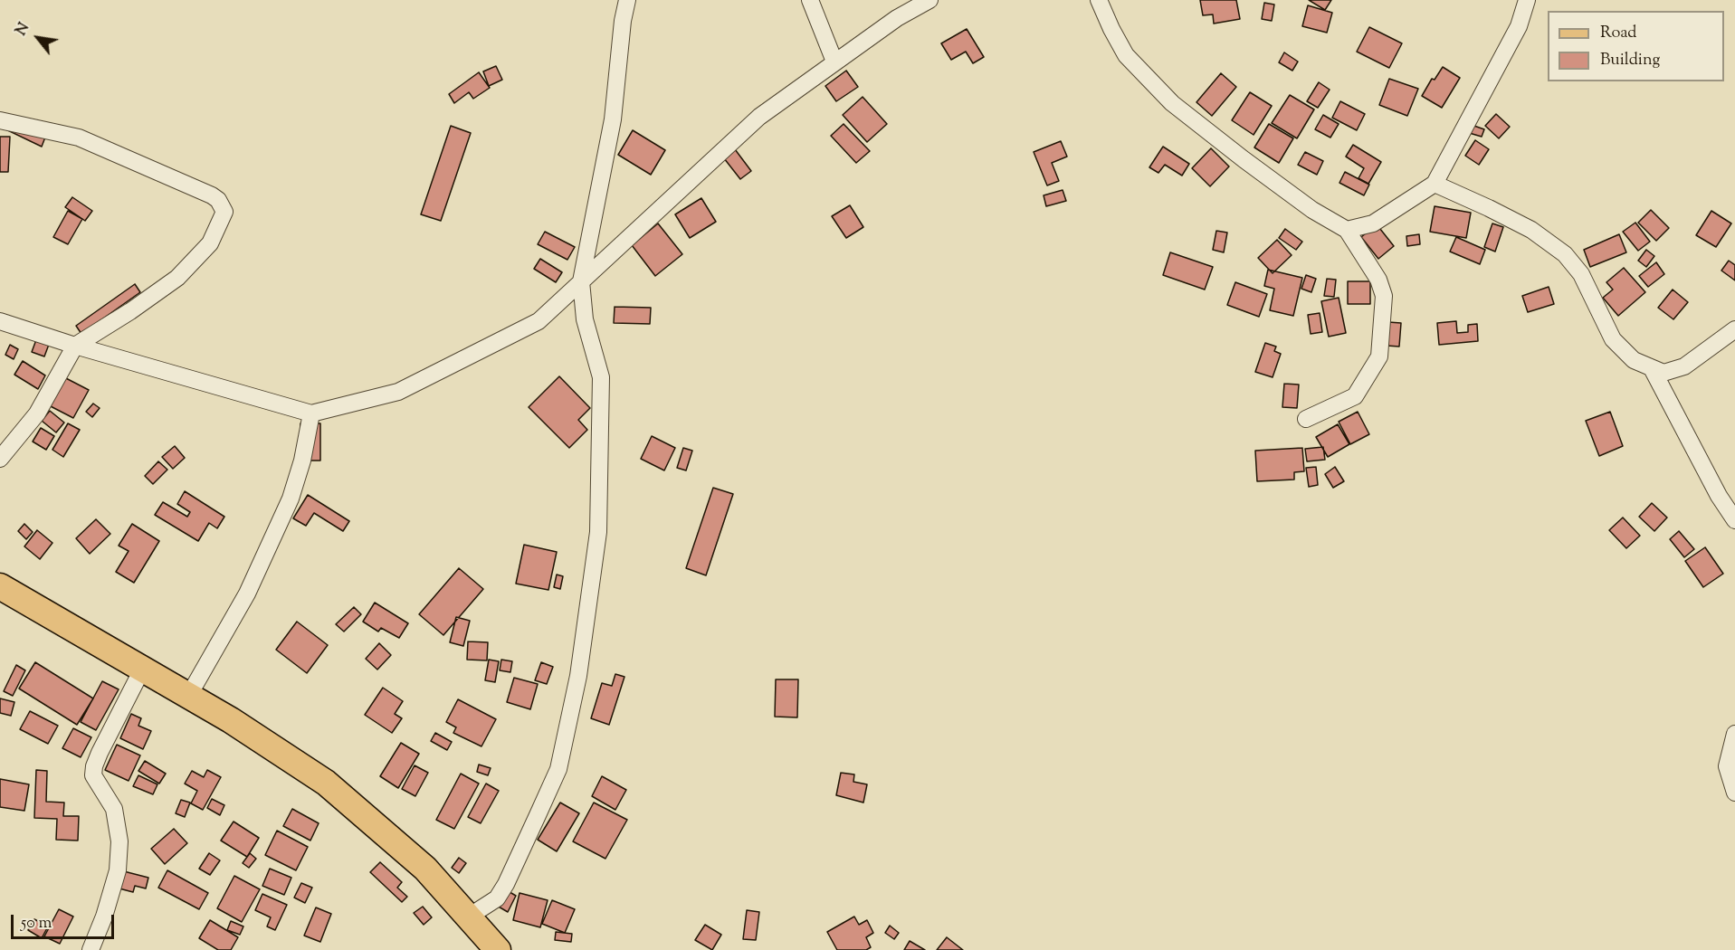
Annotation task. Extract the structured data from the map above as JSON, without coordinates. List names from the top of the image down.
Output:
{
  "legend": ["Road", "Building"],
  "scale_bar": "50 m",
  "north": "top left"
}
